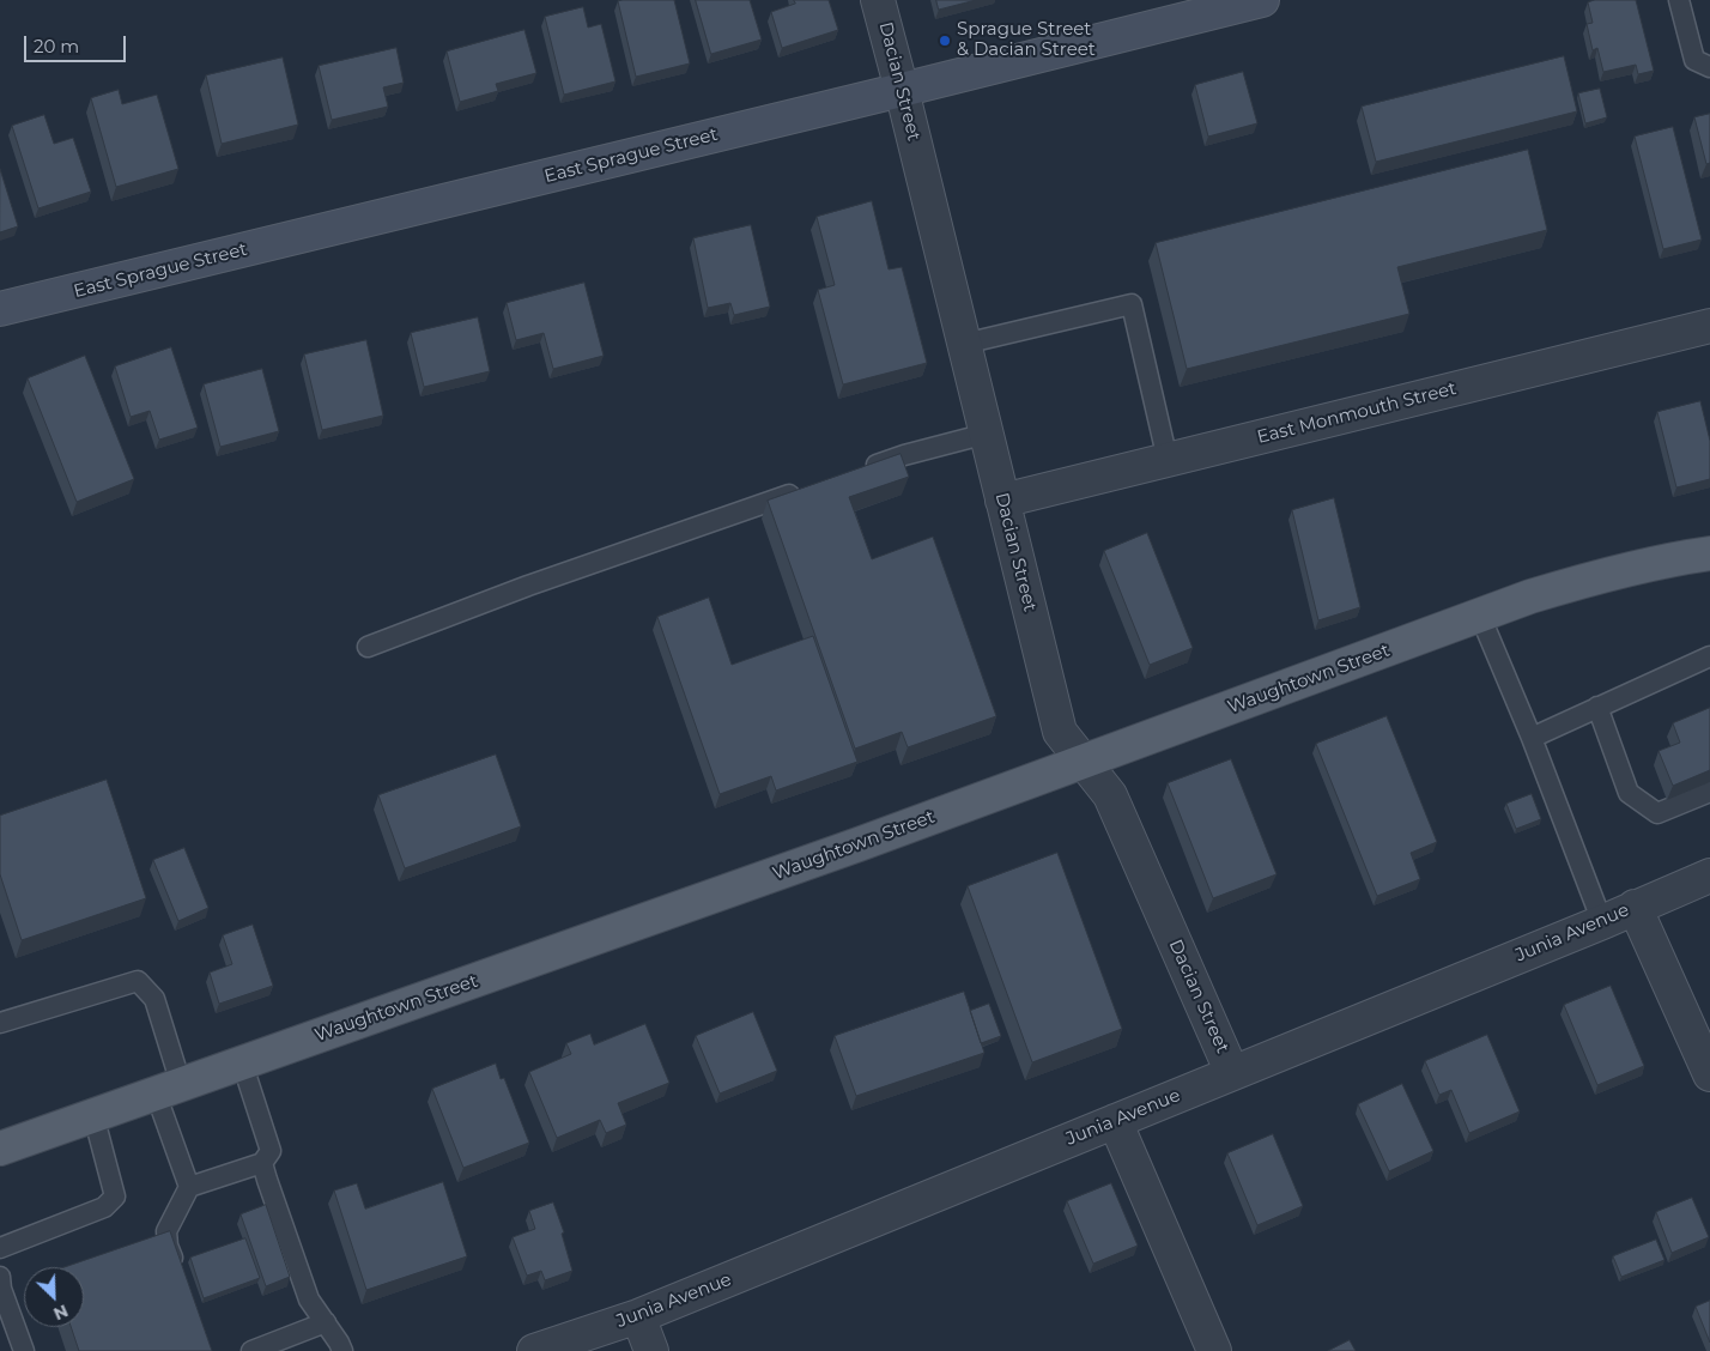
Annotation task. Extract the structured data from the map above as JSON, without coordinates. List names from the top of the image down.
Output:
{
  "streets": {
    "main road": ["Waughtown Street"],
    "street": [
      "Dacian Street",
      "East Sprague Street",
      "East Monmouth Street",
      "Junia Avenue"
    ]
  },
  "crossings": [
    ["Dacian Street", "East Sprague Street"],
    ["Dacian Street", "East Monmouth Street"],
    ["Dacian Street", "Waughtown Street"],
    ["Dacian Street", "Junia Avenue"]
  ],
  "places": ["Sprague Street & Dacian Street"],
  "scale_bar": "20 m",
  "north": "bottom right"
}
